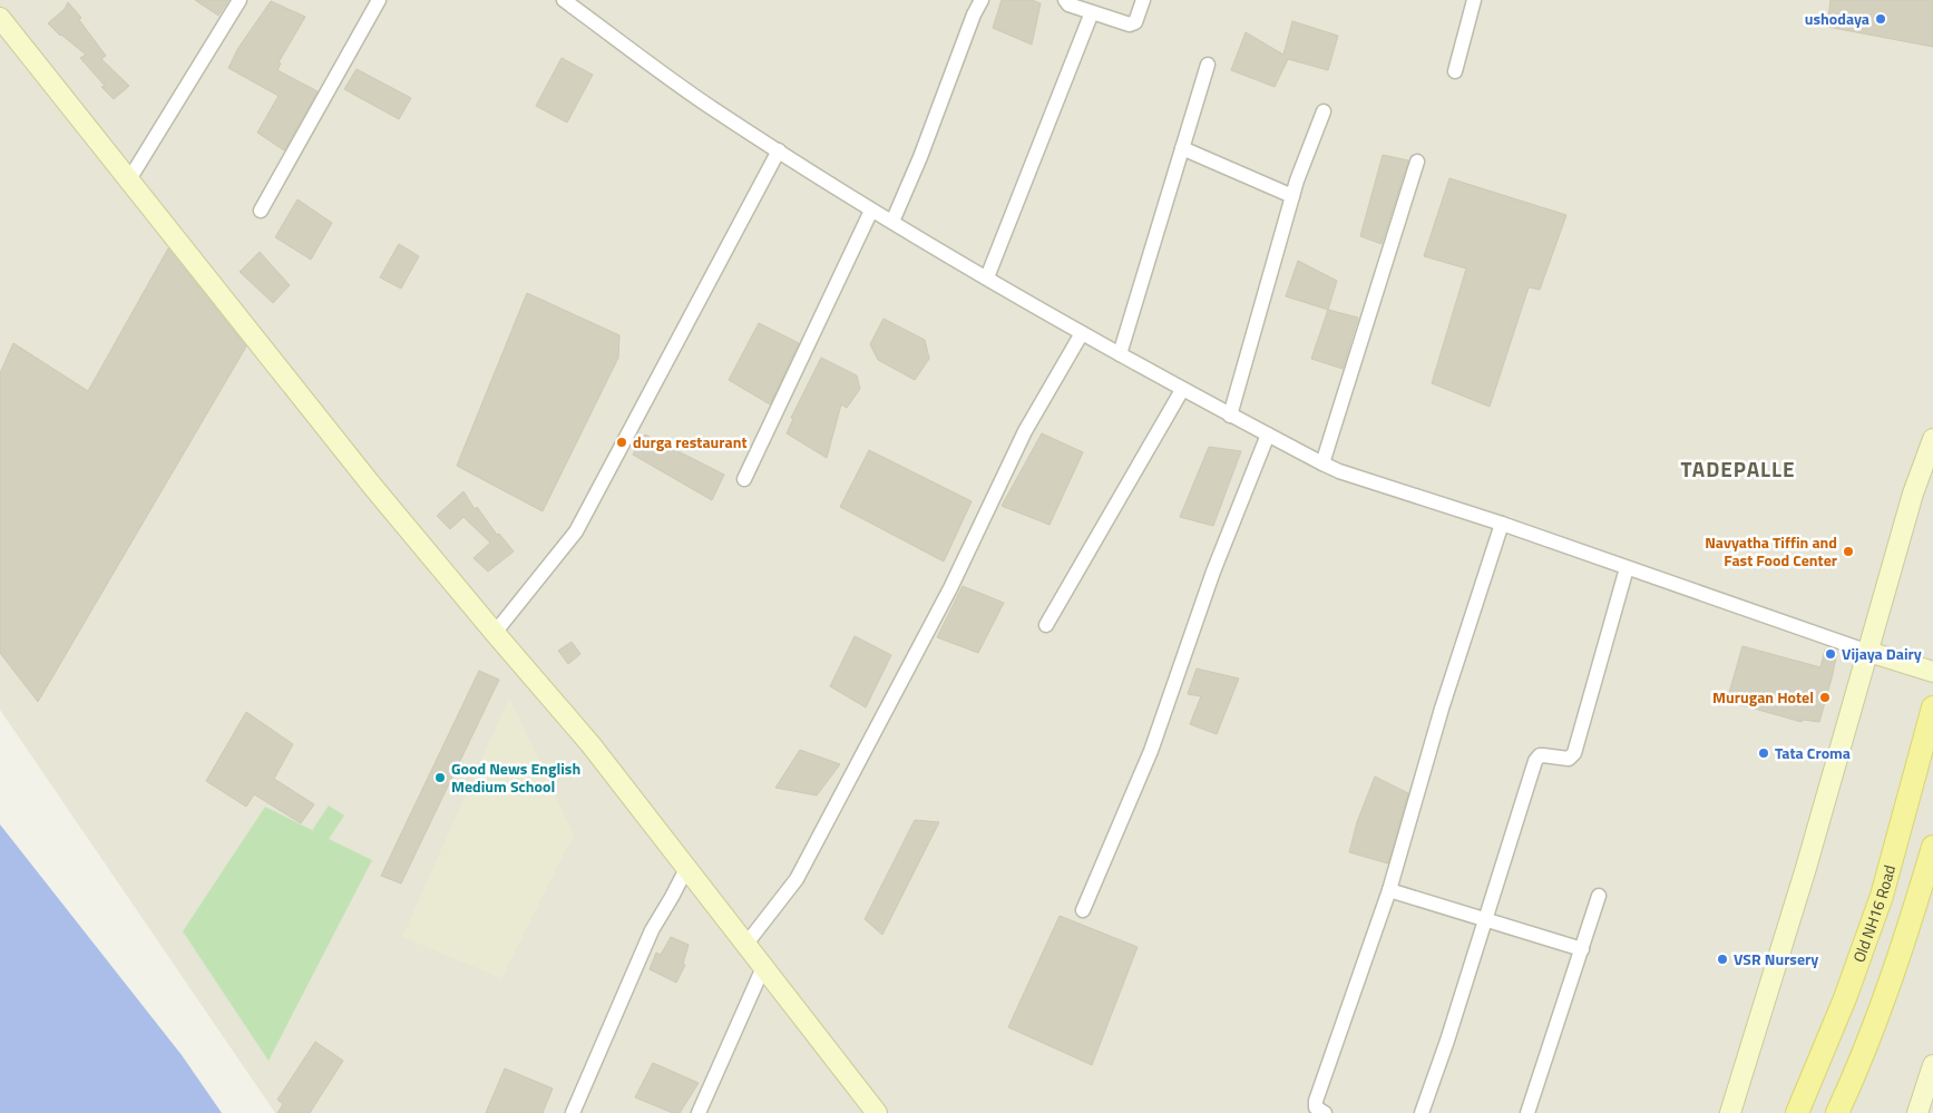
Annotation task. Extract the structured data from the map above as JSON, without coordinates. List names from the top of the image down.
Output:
{
  "streets": {
    "main road": ["Old NH16 Road"]
  },
  "districts": ["TADEPALLE"],
  "places": [
    "ushodaya",
    "durga restaurant",
    "Navyatha Tiffin and Fast Food Center",
    "Vijaya Dairy",
    "Murugan Hotel",
    "Tata Croma",
    "Good News English Medium School",
    "VSR Nursery"
  ]
}
